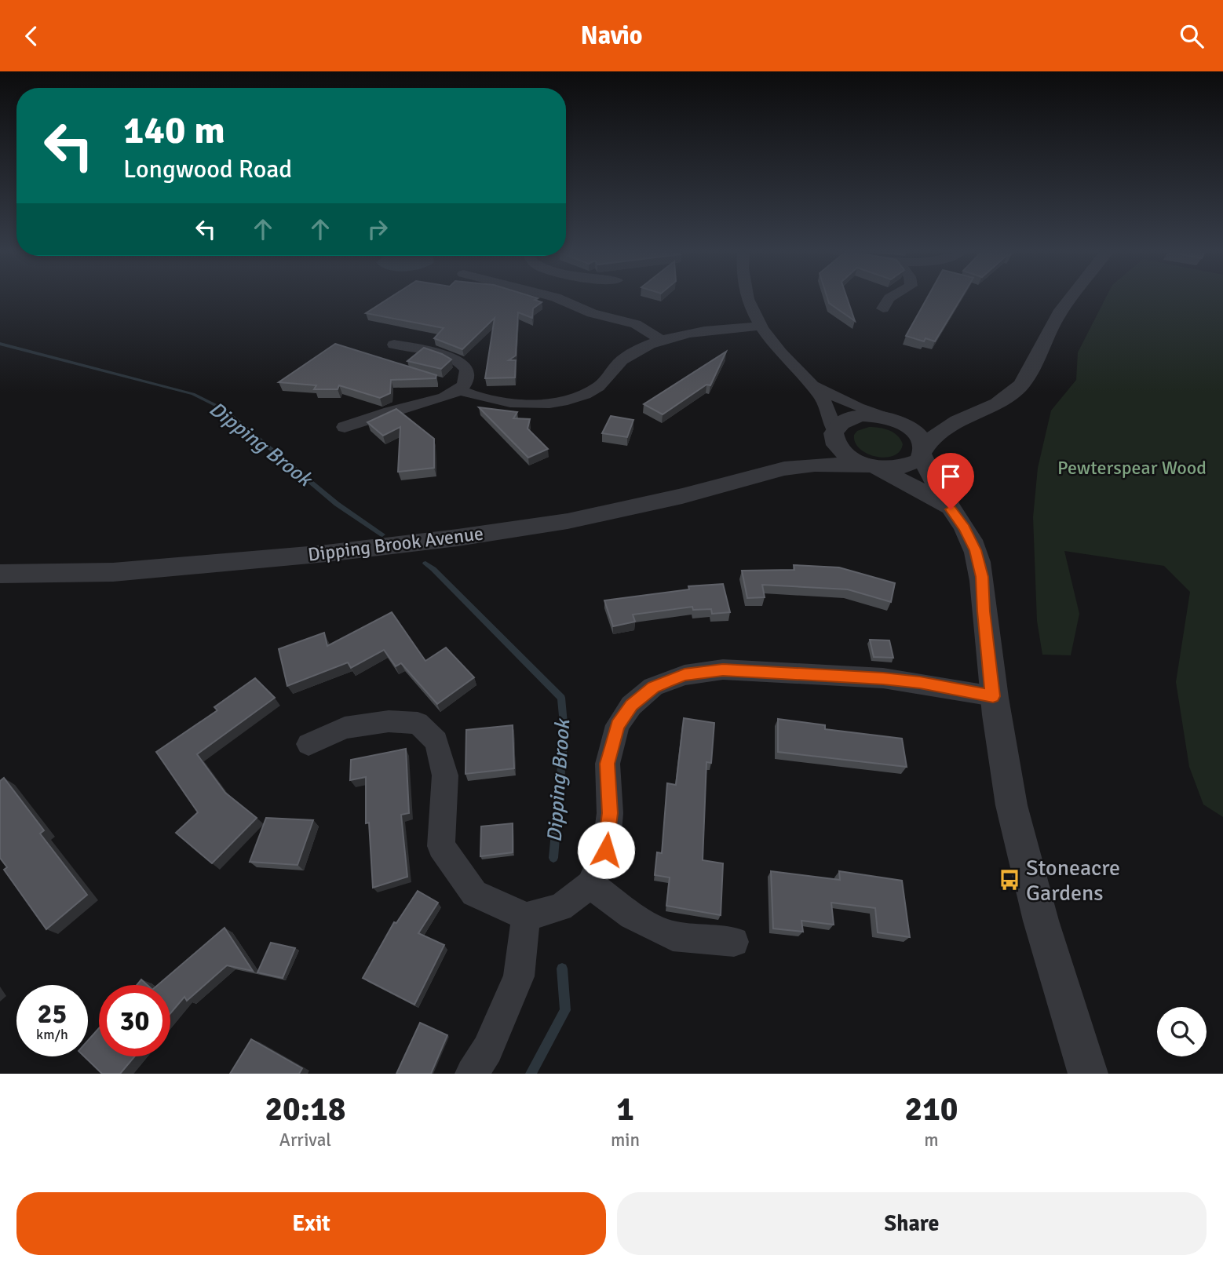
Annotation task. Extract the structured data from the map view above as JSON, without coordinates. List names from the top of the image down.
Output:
{
  "streets": {
    "street": ["Dipping Brook Avenue"]
  },
  "water": ["Dipping Brook"],
  "parks": ["Pewterspear Wood"],
  "places": {
    "bus stop": ["Stoneacre Gardens"]
  },
  "page": {
    "header": "Navio",
    "turn": ["140 m", "Longwood Road"],
    "speed": "25 km/h",
    "limit": "30",
    "eta": [
      "20:18",
      "Arrival",
      "1",
      "min",
      "210",
      "m"
    ],
    "buttons": ["Exit", "Share"]
  }
}
